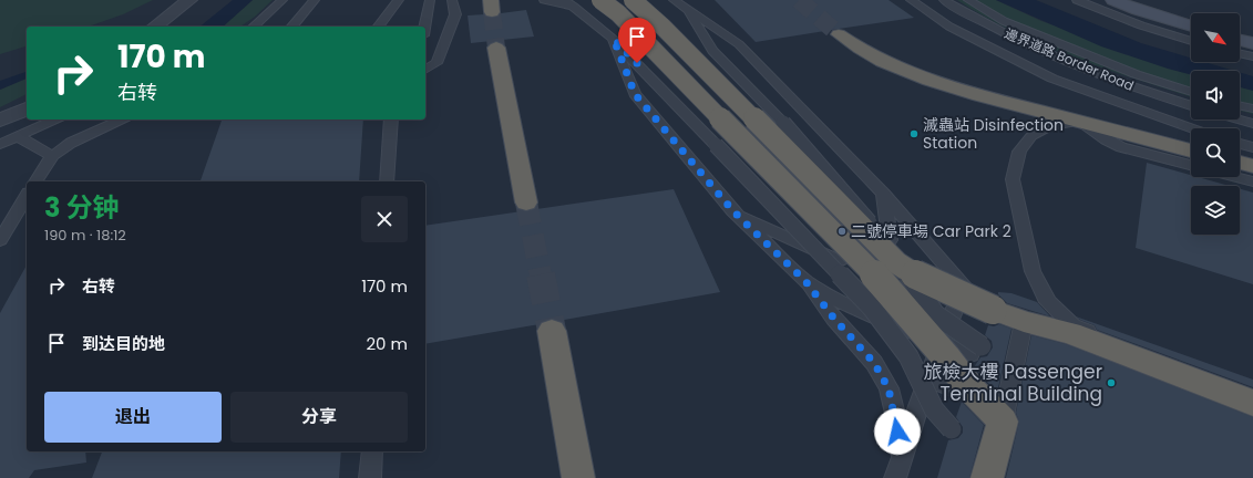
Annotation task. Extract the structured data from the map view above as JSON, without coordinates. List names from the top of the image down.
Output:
{
  "streets": {
    "lane": ["邊界道路 Border Road"]
  },
  "places": ["滅蟲站 Disinfection Station", "二號停車場 Car Park 2", "旅檢大樓 Passenger Terminal Building"],
  "north": "bottom right",
  "page": {
    "turn": ["170 m", "右转"],
    "heading": ["3 分钟", "190 m · 18:12"],
    "list": [
      {
        "name": "右转",
        "value": "170 m"
      },
      {
        "name": "到达目的地",
        "value": "20 m"
      }
    ],
    "buttons": ["退出", "分享"]
  }
}
